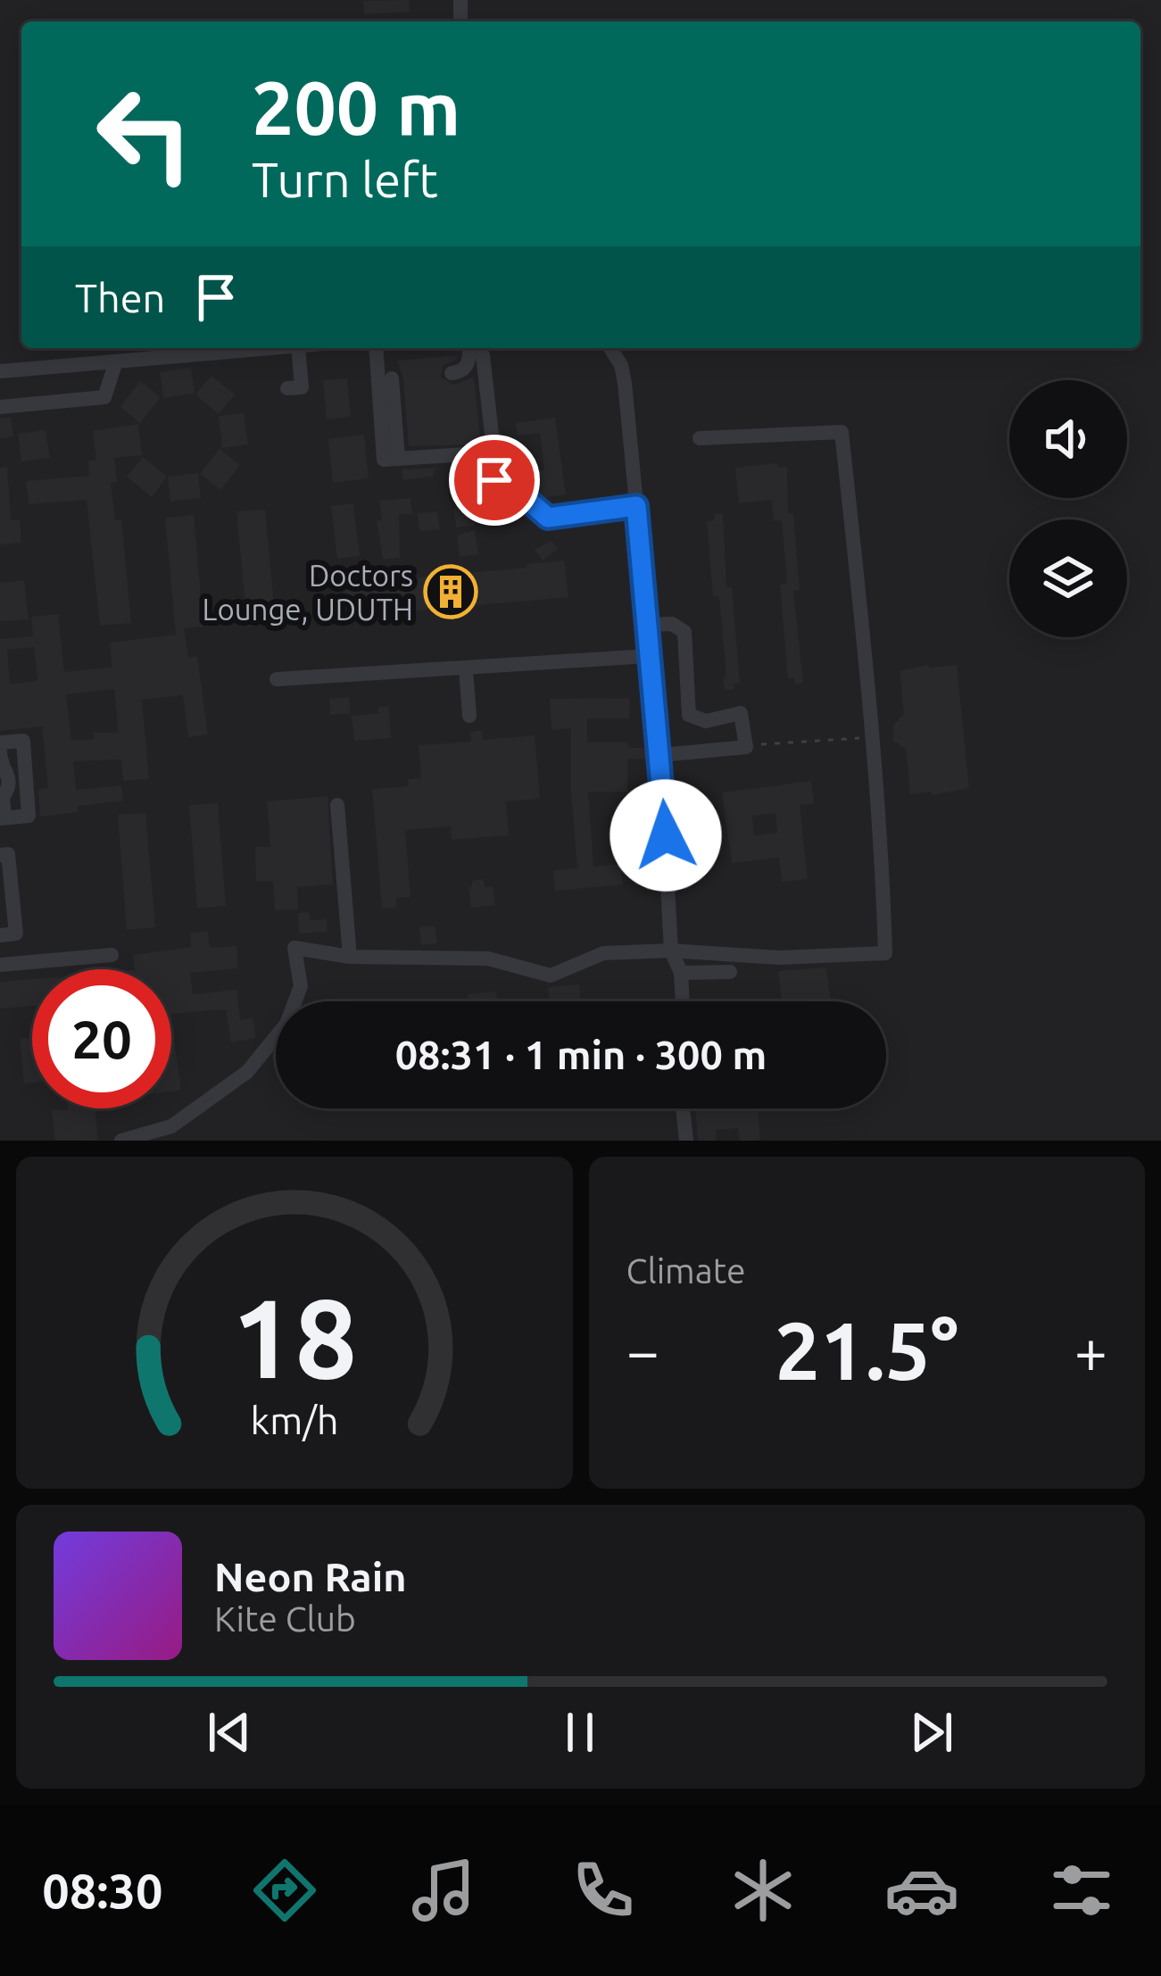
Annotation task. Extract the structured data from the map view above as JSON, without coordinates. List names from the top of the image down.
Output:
{
  "places": {
    "building": ["Doctors Lounge, UDUTH"]
  },
  "page": {
    "turn": ["200 m", "Turn left"],
    "then": "Then",
    "limit": "20",
    "trip": "08:31 · 1 min · 300 m",
    "tile": "Climate",
    "heat": ["−", "21.5°", "+"],
    "song": ["Neon Rain", "Kite Club"],
    "tabs": "08:30",
    "gauge": ["18", "km/h"]
  }
}
